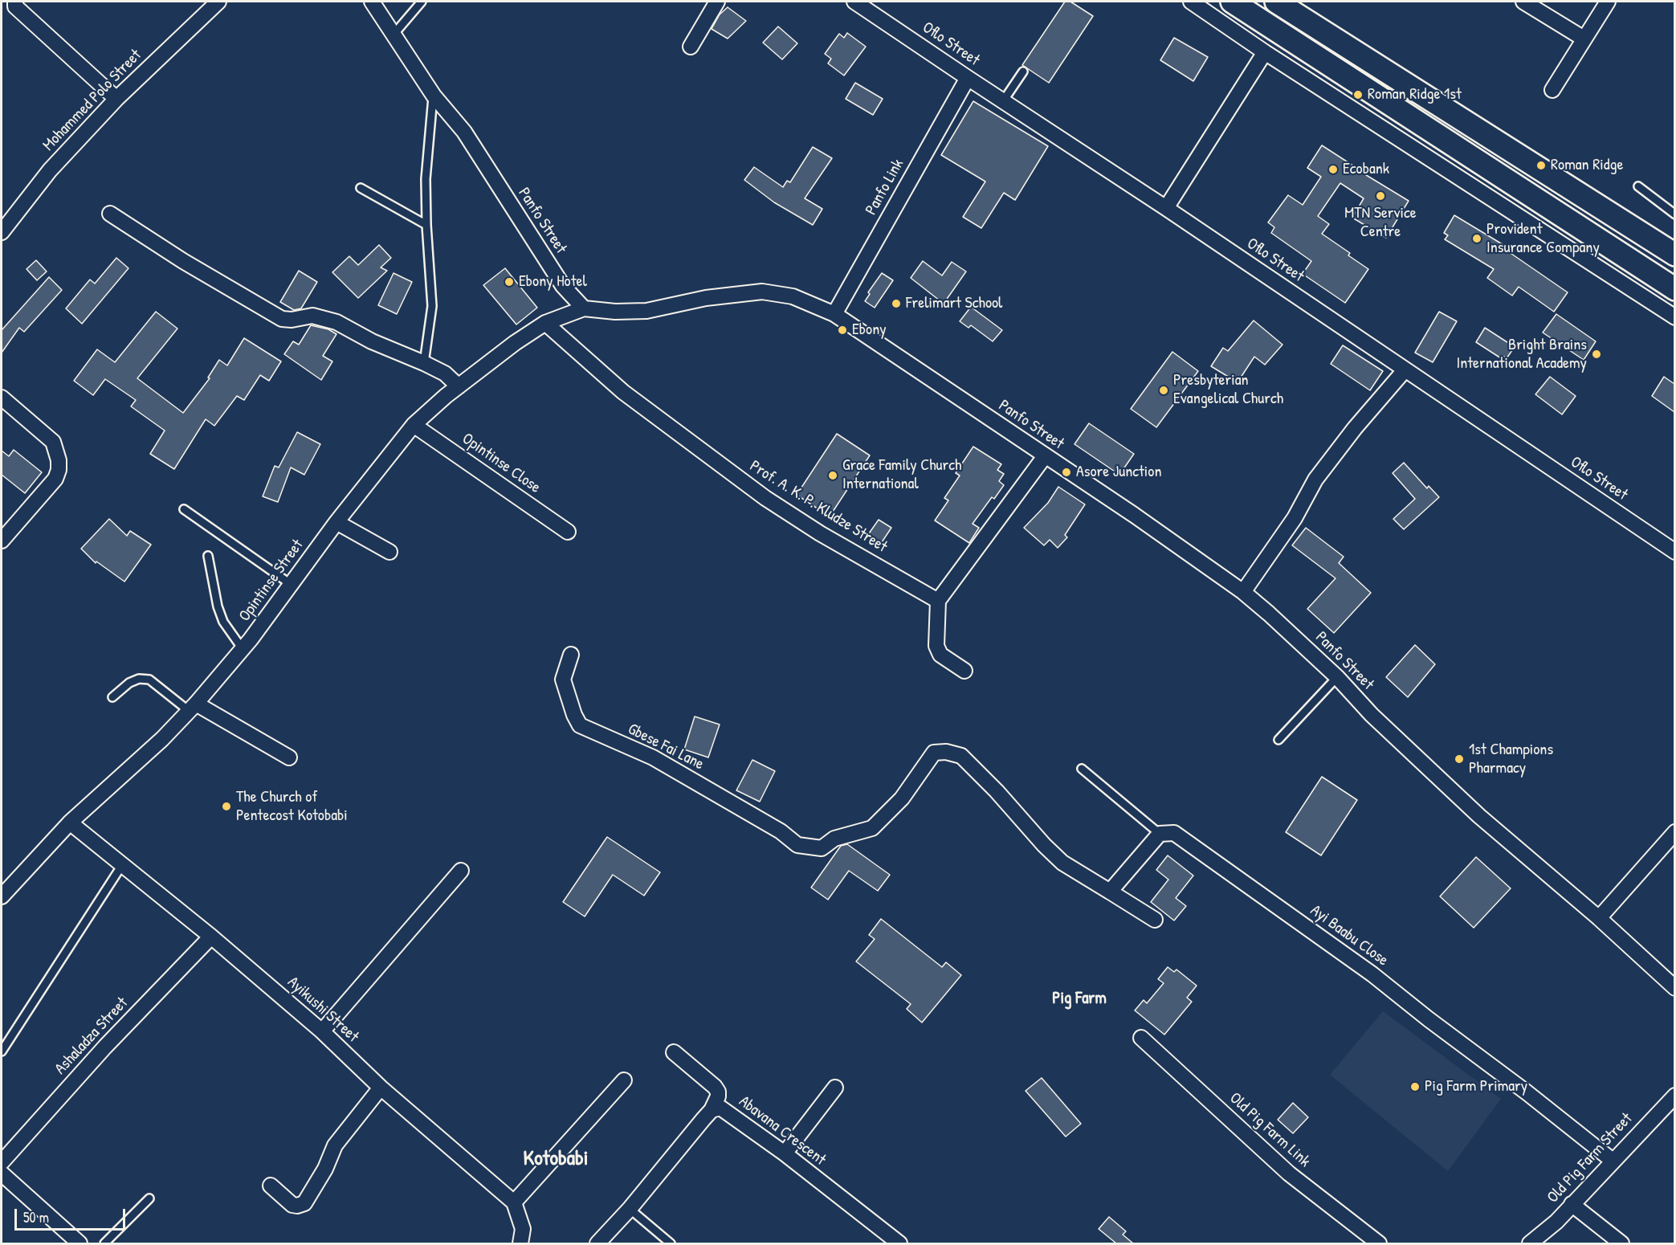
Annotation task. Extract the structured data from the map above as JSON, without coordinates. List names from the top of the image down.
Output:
{
  "streets": {
    "street": [
      "Oflo Street",
      "Mohammed Polo Street",
      "Panfo Link",
      "Panfo Street",
      "Opintinse Close",
      "Prof. A. K. P. Kludze Street",
      "Opintinse Street",
      "Gbese Fai Lane",
      "Ayi Baabu Close",
      "Ayikushi Street",
      "Ashaladza Street",
      "Old Pig Farm Link",
      "Abavana Crescent",
      "Old Pig Farm Street"
    ]
  },
  "crossings": [
    ["Oflo Street", "Panfo Link"],
    ["Panfo Link", "Panfo Street"],
    ["Panfo Street", "Opintinse Street"],
    ["Opintinse Close", "Opintinse Street"],
    ["Prof. A. K. P. Kludze Street", "Opintinse Street"],
    ["Opintinse Street", "Ayikushi Street"],
    ["Ayi Baabu Close", "Old Pig Farm Street"],
    ["Ayikushi Street", "Ashaladza Street"]
  ],
  "districts": ["Pig Farm", "Kotobabi"],
  "places": [
    "Roman Ridge 1st",
    "Roman Ridge",
    "Ecobank",
    "MTN Service Centre",
    "Provident Insurance Company",
    "Ebony Hotel",
    "Frelimart School",
    "Ebony",
    "Bright Brains International Academy",
    "Presbyterian Evangelical Church",
    "Asore Junction",
    "Grace Family Church International",
    "1st Champions Pharmacy",
    "The Church of Pentecost Kotobabi",
    "Pig Farm Primary"
  ],
  "scale_bar": "50 m"
}
